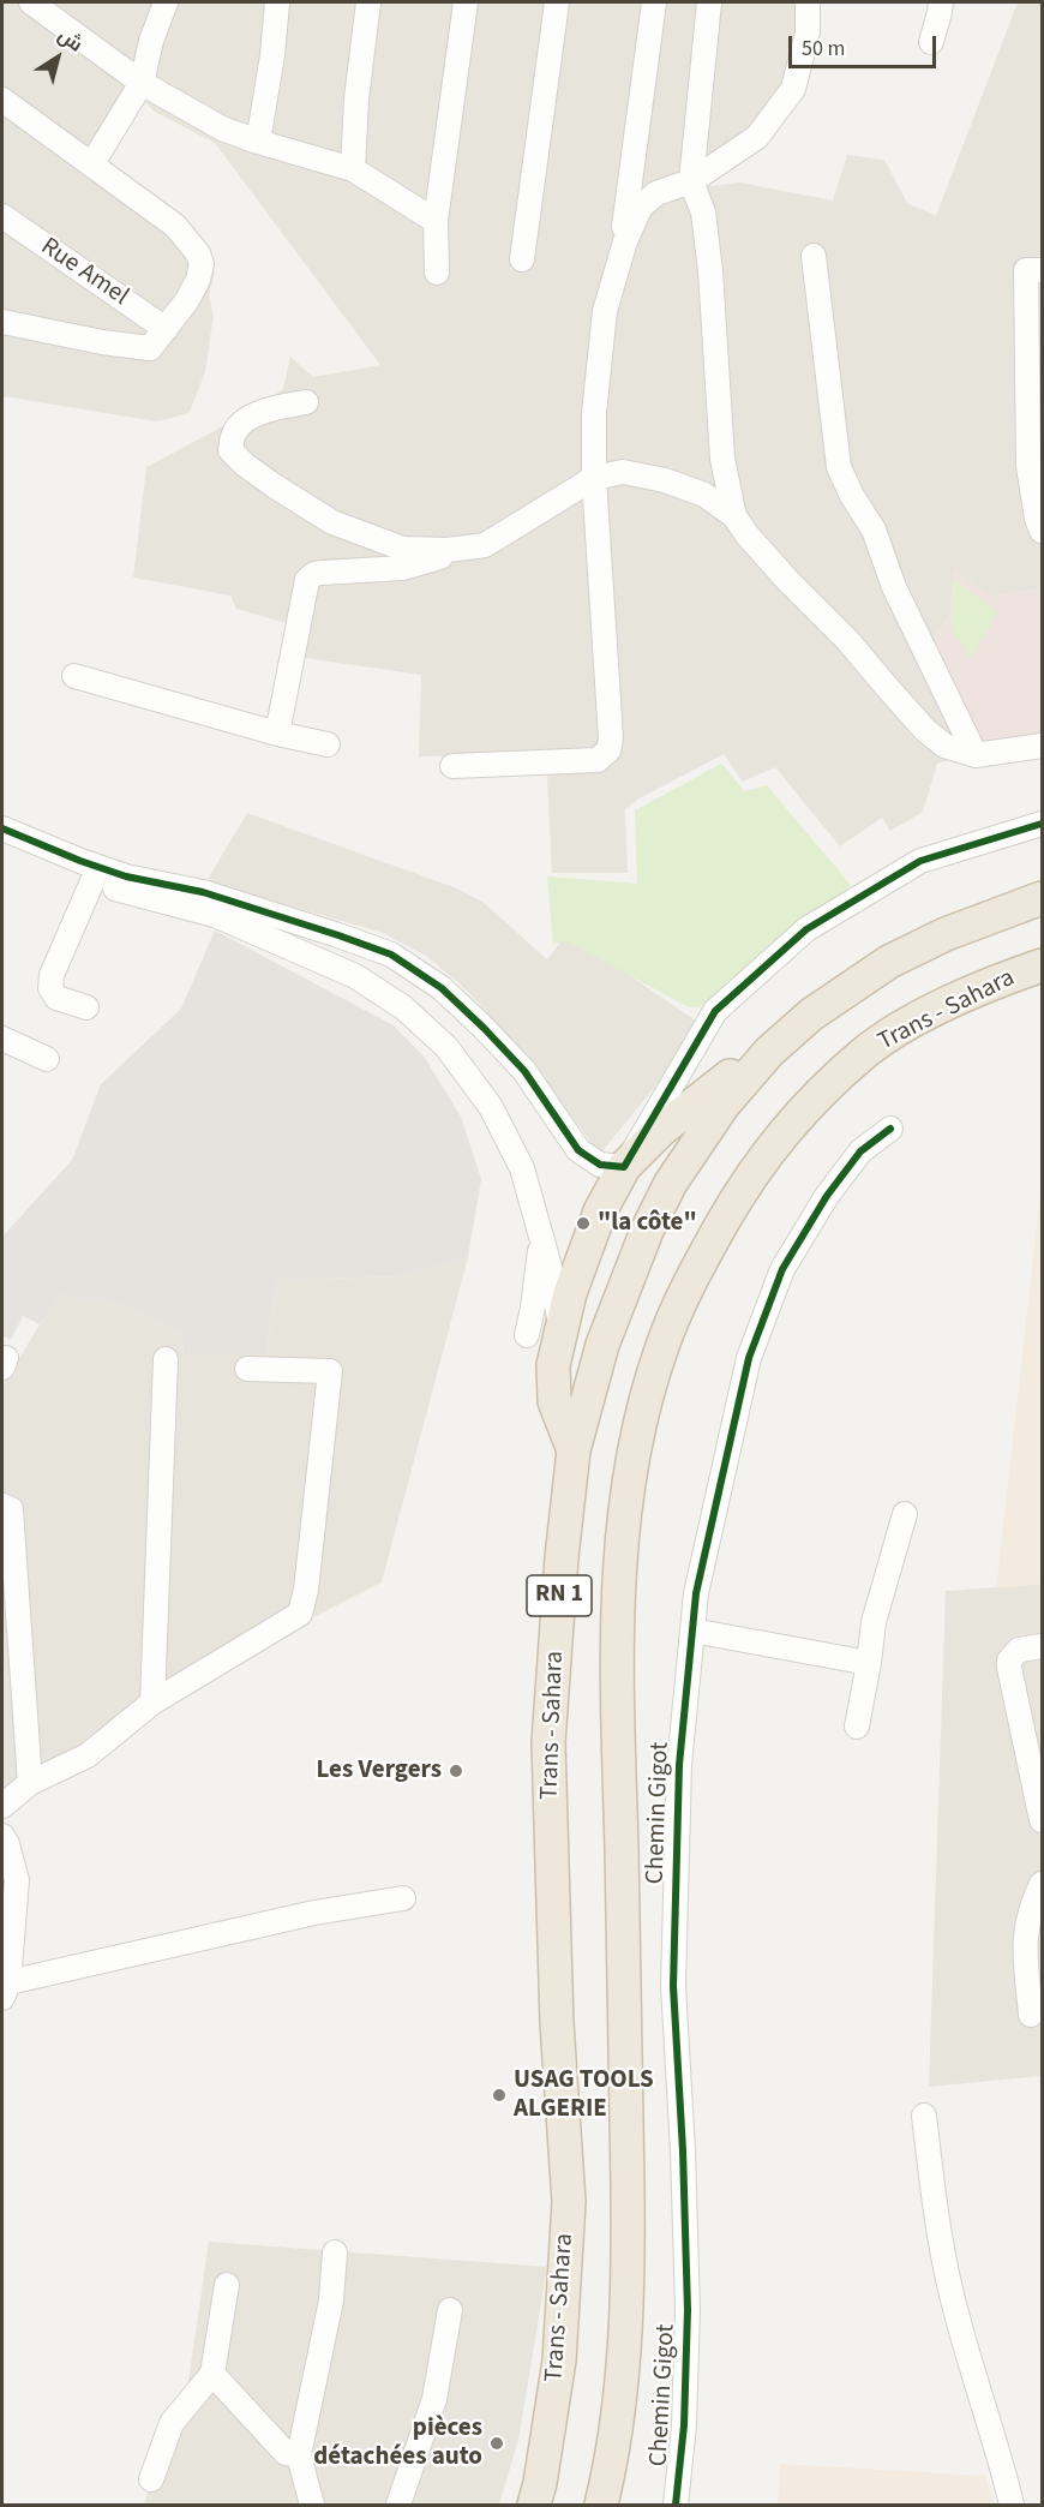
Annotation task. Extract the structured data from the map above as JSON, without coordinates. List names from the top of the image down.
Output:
{
  "streets": {
    "highway": ["Trans - Sahara", "RN 1"],
    "street": ["Rue Amel", "Chemin Gigot"]
  },
  "places": [
    "\"la côte\"",
    "Les Vergers",
    "USAG TOOLS ALGERIE",
    "pièces détachées auto"
  ],
  "scale_bar": "50 m",
  "north": "top right"
}
